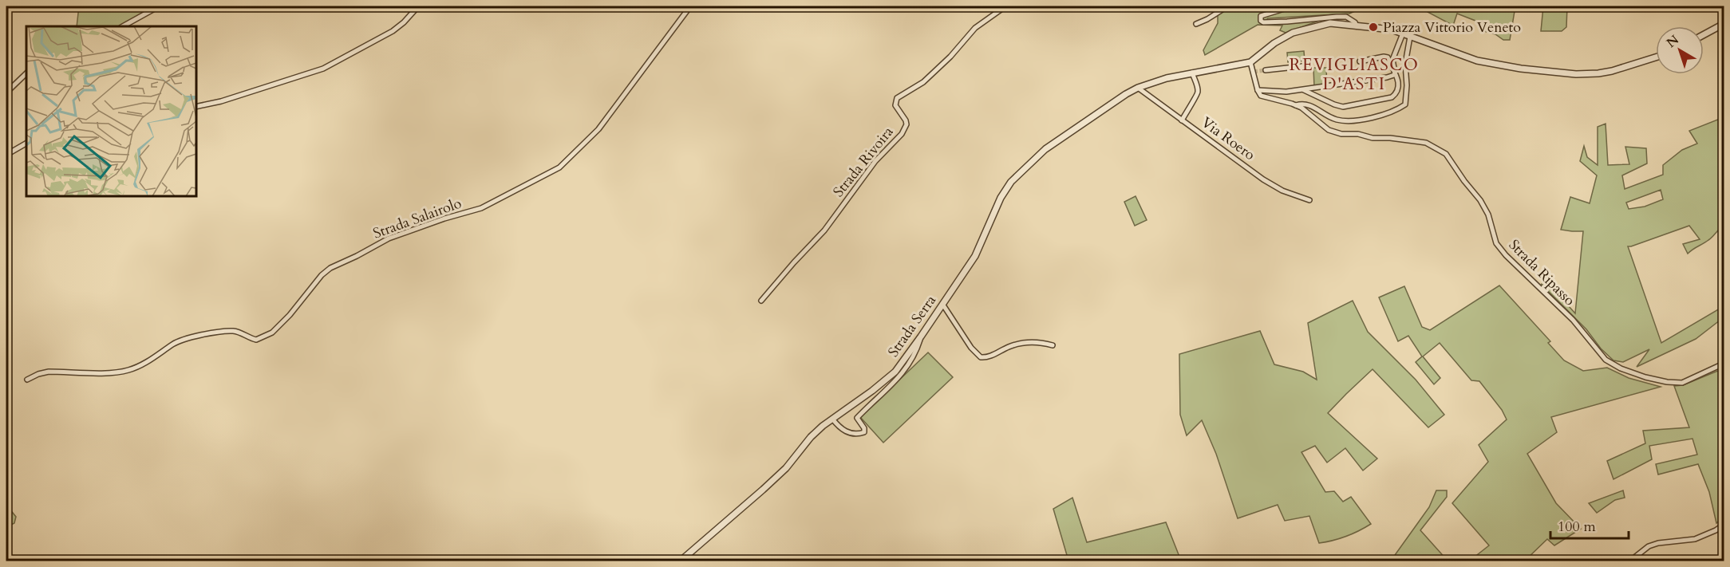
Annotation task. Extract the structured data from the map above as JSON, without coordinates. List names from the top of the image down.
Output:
{
  "streets": {
    "street": [
      "Via Roero",
      "Strada Rivoira",
      "Strada Salairolo",
      "Strada Ripasso",
      "Strada Serra"
    ]
  },
  "crossings": [
    ["Via Roero", "Strada Serra"]
  ],
  "districts": ["REVIGLIASCO D'ASTI"],
  "places": ["Piazza Vittorio Veneto"],
  "scale_bar": "100 m",
  "north": "top left"
}
